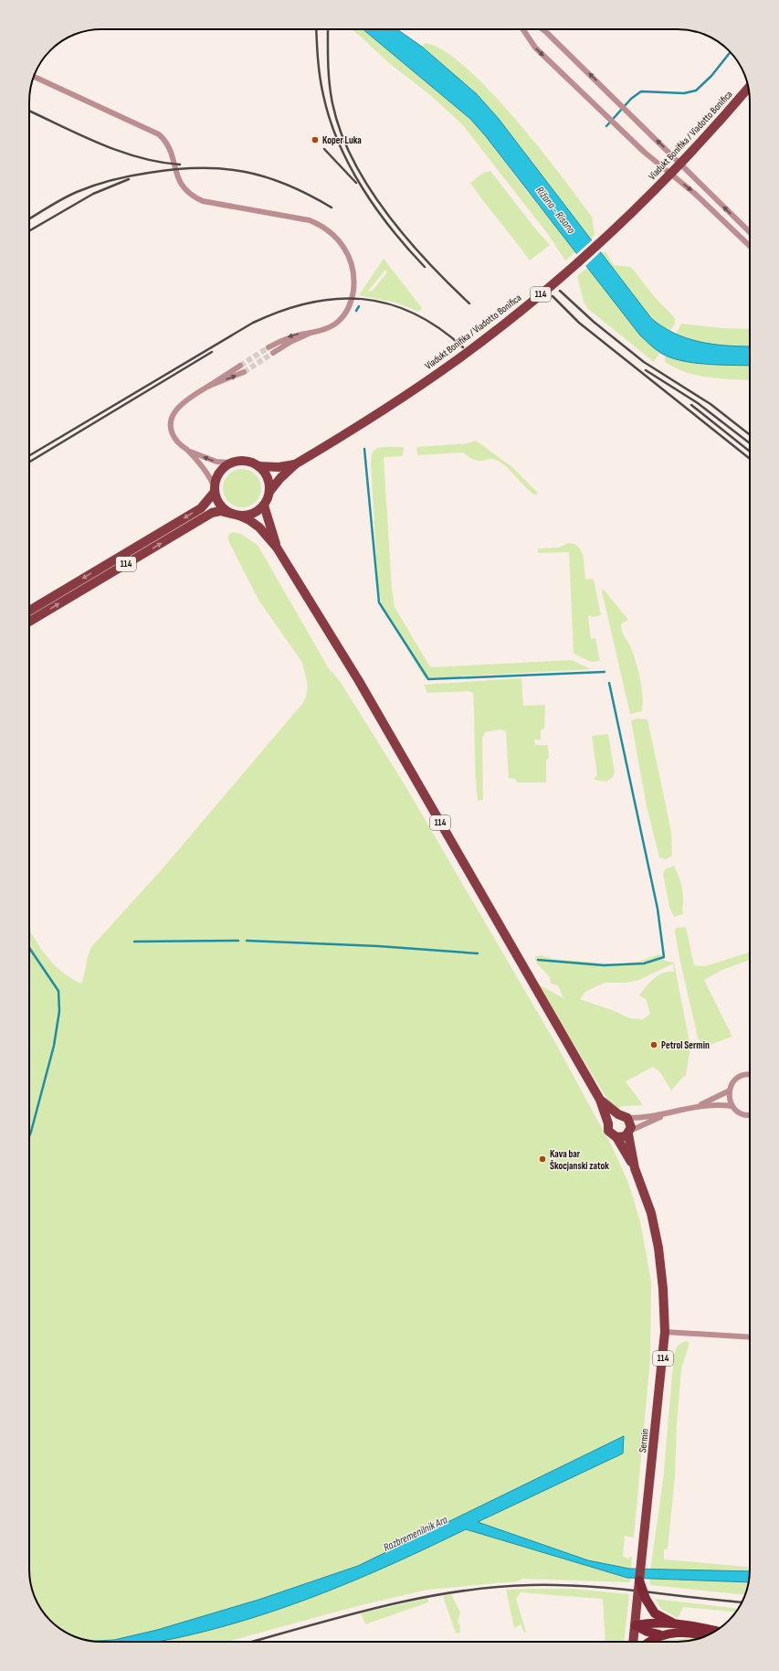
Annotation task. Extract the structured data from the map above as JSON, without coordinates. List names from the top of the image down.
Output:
{
  "streets": {
    "main road": ["Viadukt Bonifika / Viadotto Bonifica", "114", "Sermin"]
  },
  "crossings": [
    ["Viadukt Bonifika / Viadotto Bonifica", "114"],
    ["114", "Sermin"]
  ],
  "water": ["Rižana - Risano", "Razbremenilnik Ara"],
  "places": ["Koper Luka", "Petrol Sermin", "Kava bar Škocjanski zatok"]
}
